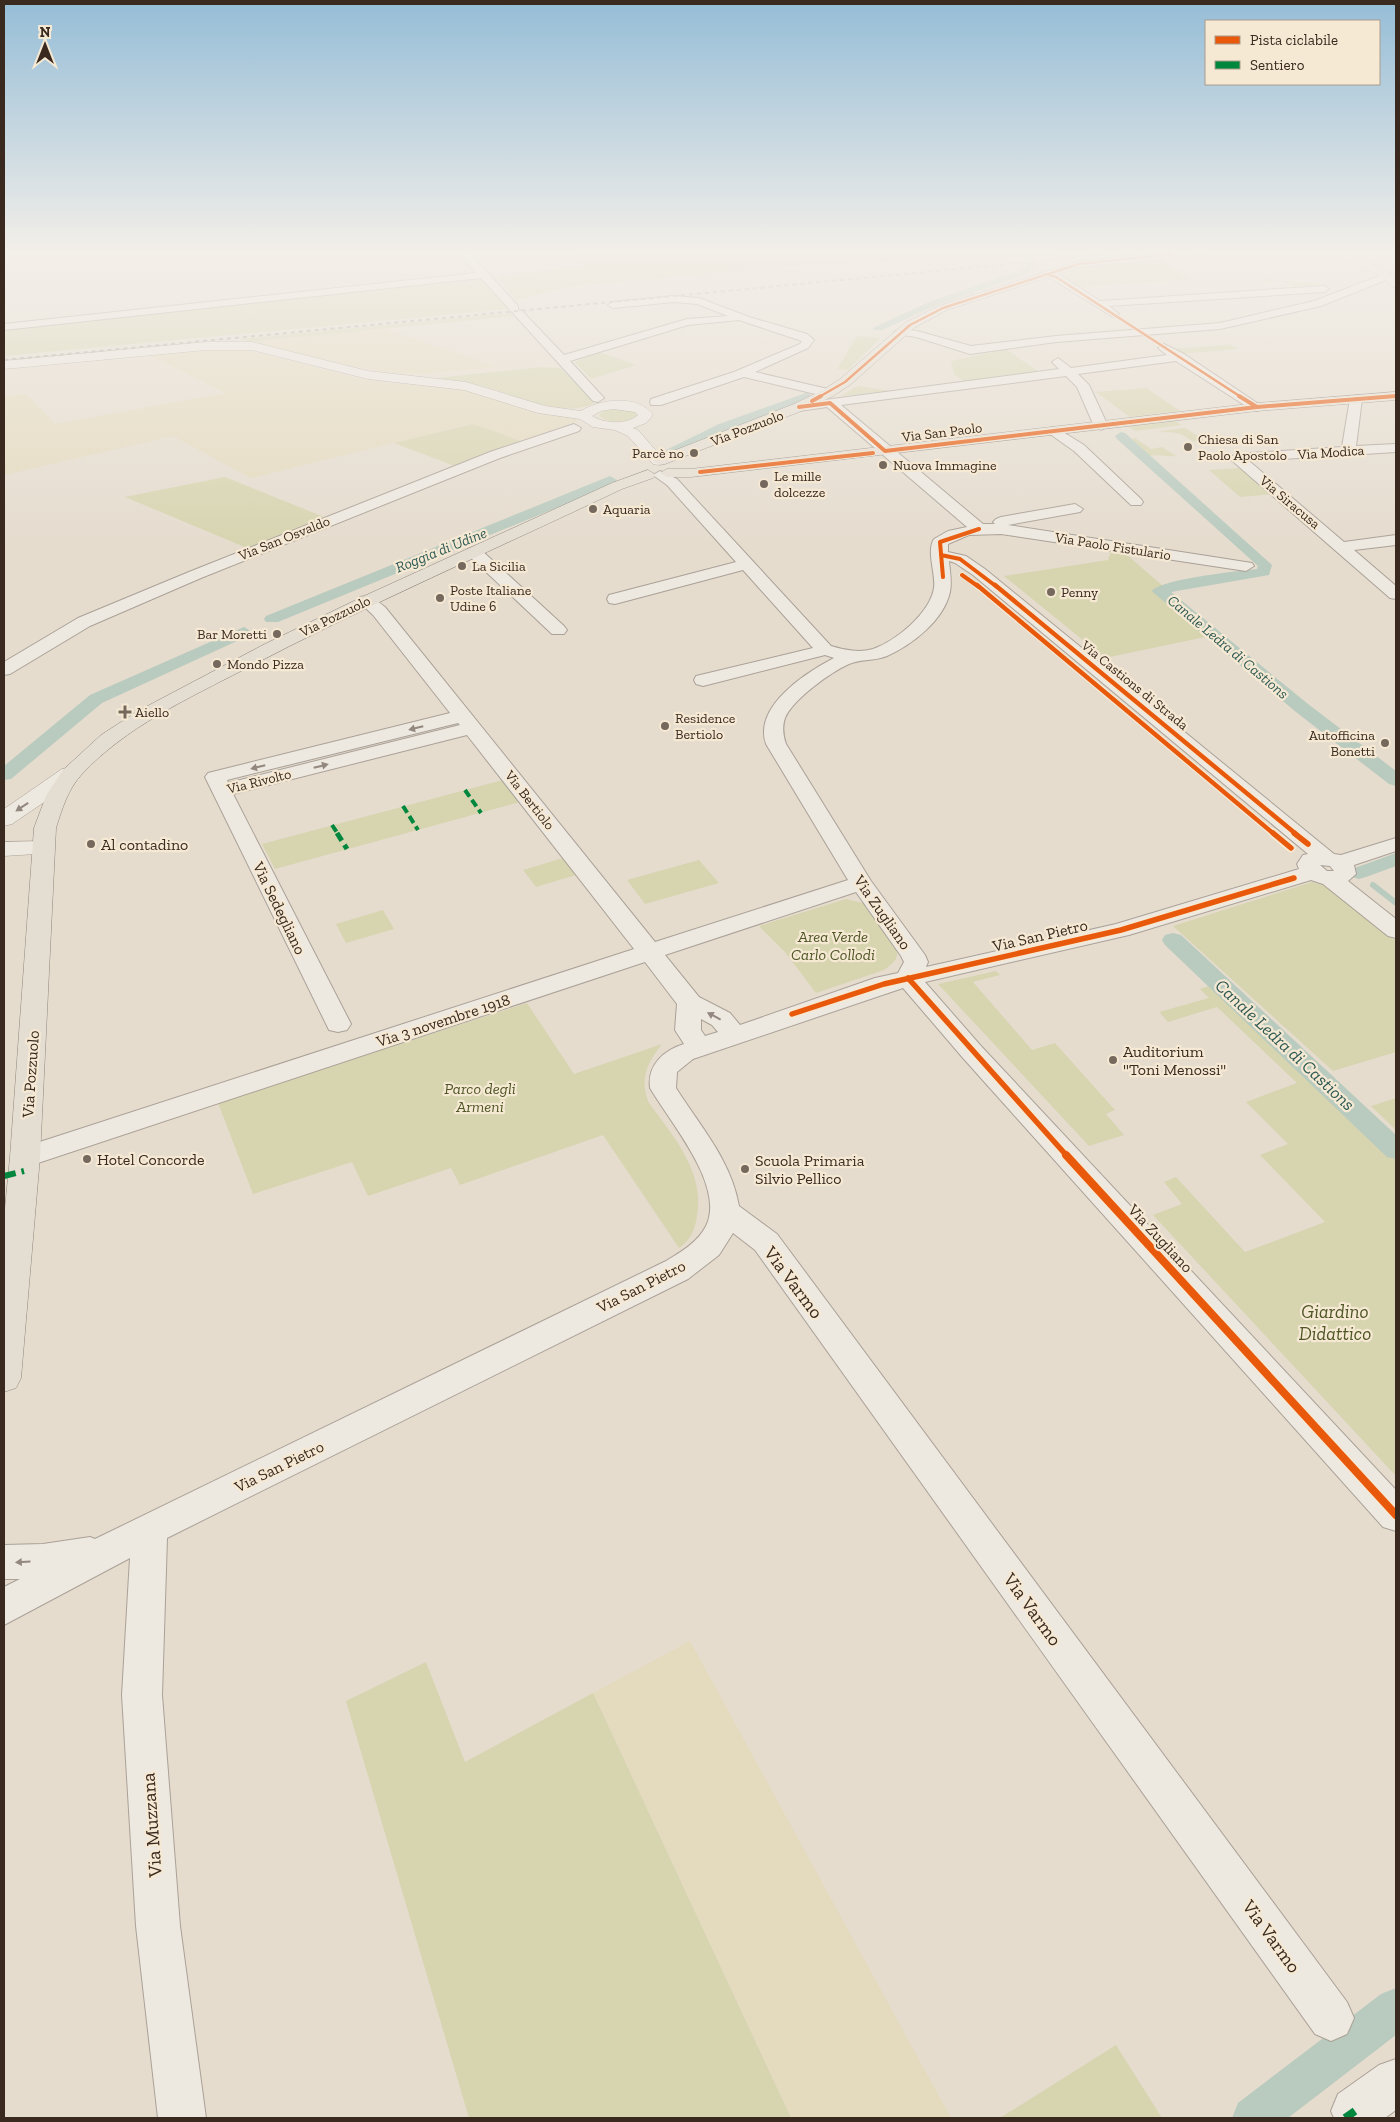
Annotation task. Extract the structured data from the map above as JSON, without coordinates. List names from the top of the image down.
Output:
{
  "streets": {
    "main road": ["Via Pozzuolo", "Via San Paolo"],
    "street": [
      "Via Modica",
      "Via Siracusa",
      "Via San Osvaldo",
      "Via Paolo Fistulario",
      "Via Castions di Strada",
      "Via Rivolto",
      "Via Bertiolo",
      "Via Sedegliano",
      "Via Zugliano",
      "Via San Pietro",
      "Via 3 novembre 1918",
      "Via Varmo",
      "Via Muzzana"
    ]
  },
  "crossings": [
    ["Via Pozzuolo", "Via San Paolo"],
    ["Via Pozzuolo", "Via Bertiolo"],
    ["Via Pozzuolo", "Via 3 novembre 1918"],
    ["Via Modica", "Via Siracusa"],
    ["Via Paolo Fistulario", "Via Zugliano"],
    ["Via Castions di Strada", "Via Zugliano"],
    ["Via Castions di Strada", "Via San Pietro"],
    ["Via Rivolto", "Via Bertiolo"],
    ["Via Rivolto", "Via Sedegliano"],
    ["Via Bertiolo", "Via San Pietro"],
    ["Via Bertiolo", "Via 3 novembre 1918"],
    ["Via Zugliano", "Via San Pietro"],
    ["Via Zugliano", "Via 3 novembre 1918"],
    ["Via San Pietro", "Via Varmo"],
    ["Via San Pietro", "Via Muzzana"]
  ],
  "water": ["Roggia di Udine", "Canale Ledra di Castions"],
  "parks": ["Area Verde Carlo Collodi", "Parco degli Armeni", "Giardino Didattico"],
  "places": {
    "other": [
      "Chiesa di San Paolo Apostolo",
      "Parcè no",
      "Nuova Immagine",
      "Le mille dolcezze",
      "Aquaria",
      "La Sicilia",
      "Penny",
      "Poste Italiane Udine 6",
      "Bar Moretti",
      "Mondo Pizza",
      "Residence Bertiolo",
      "Autofficina Bonetti",
      "Al contadino",
      "Auditorium \"Toni Menossi\"",
      "Hotel Concorde",
      "Scuola Primaria Silvio Pellico"
    ],
    "health": ["Aiello"]
  },
  "legend": ["Pista ciclabile", "Sentiero"],
  "north": "top"
}
